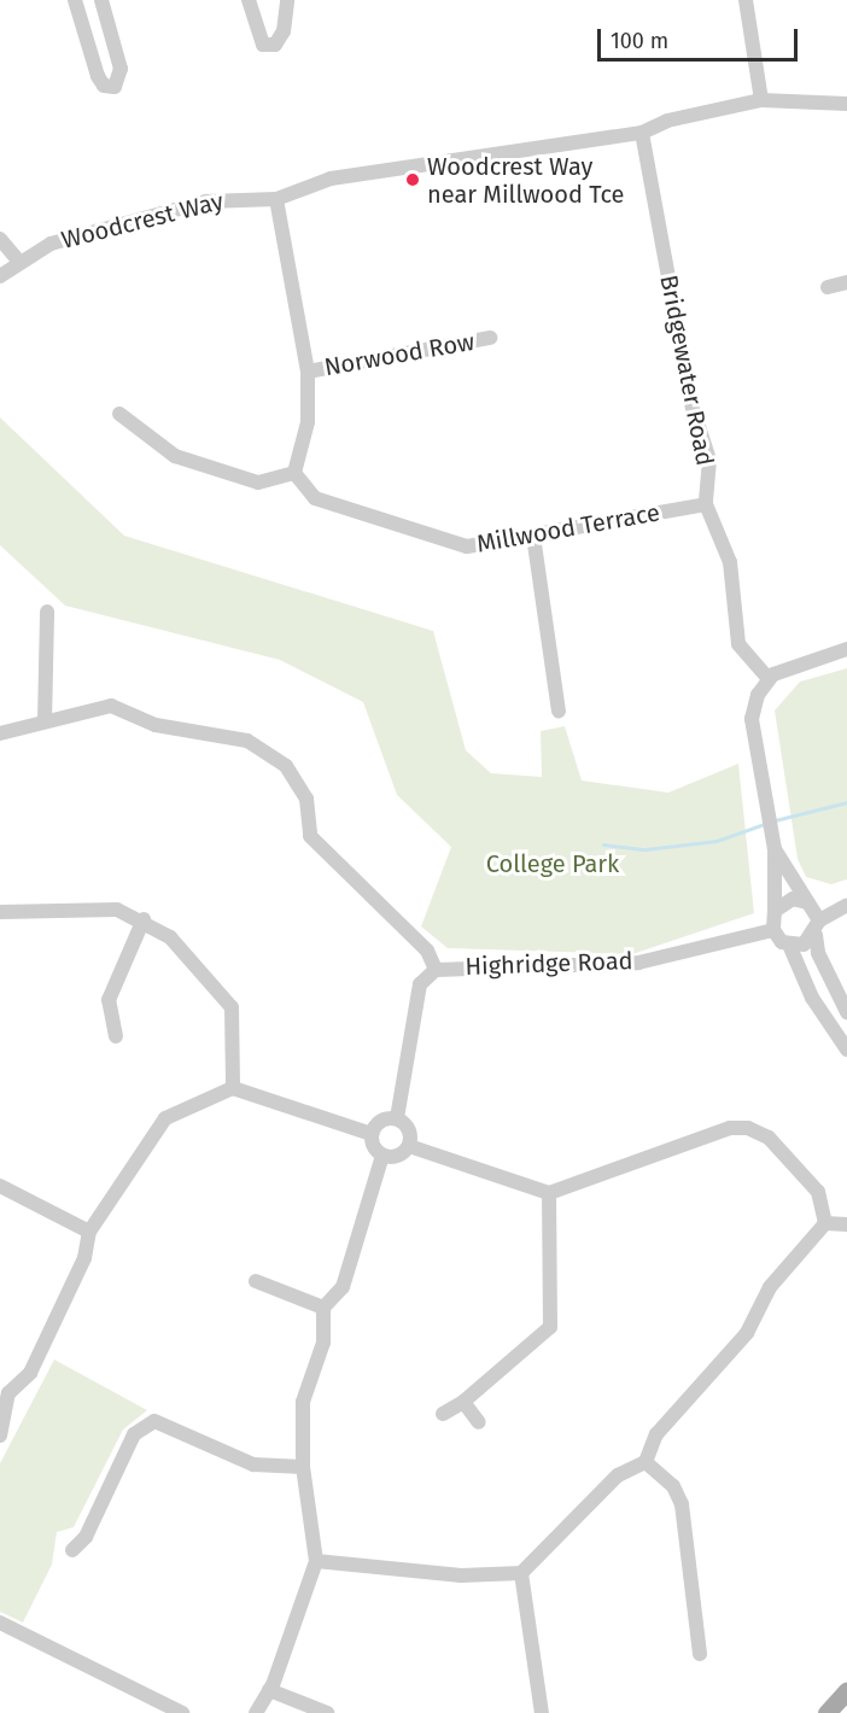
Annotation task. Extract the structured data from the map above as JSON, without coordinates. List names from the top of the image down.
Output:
{
  "streets": {
    "street": [
      "Woodcrest Way",
      "Norwood Row",
      "Bridgewater Road",
      "Millwood Terrace",
      "Highridge Road"
    ]
  },
  "crossings": [
    ["Woodcrest Way", "Bridgewater Road"],
    ["Bridgewater Road", "Millwood Terrace"]
  ],
  "parks": ["College Park"],
  "places": ["Woodcrest Way near Millwood Tce"],
  "scale_bar": "100 m"
}
